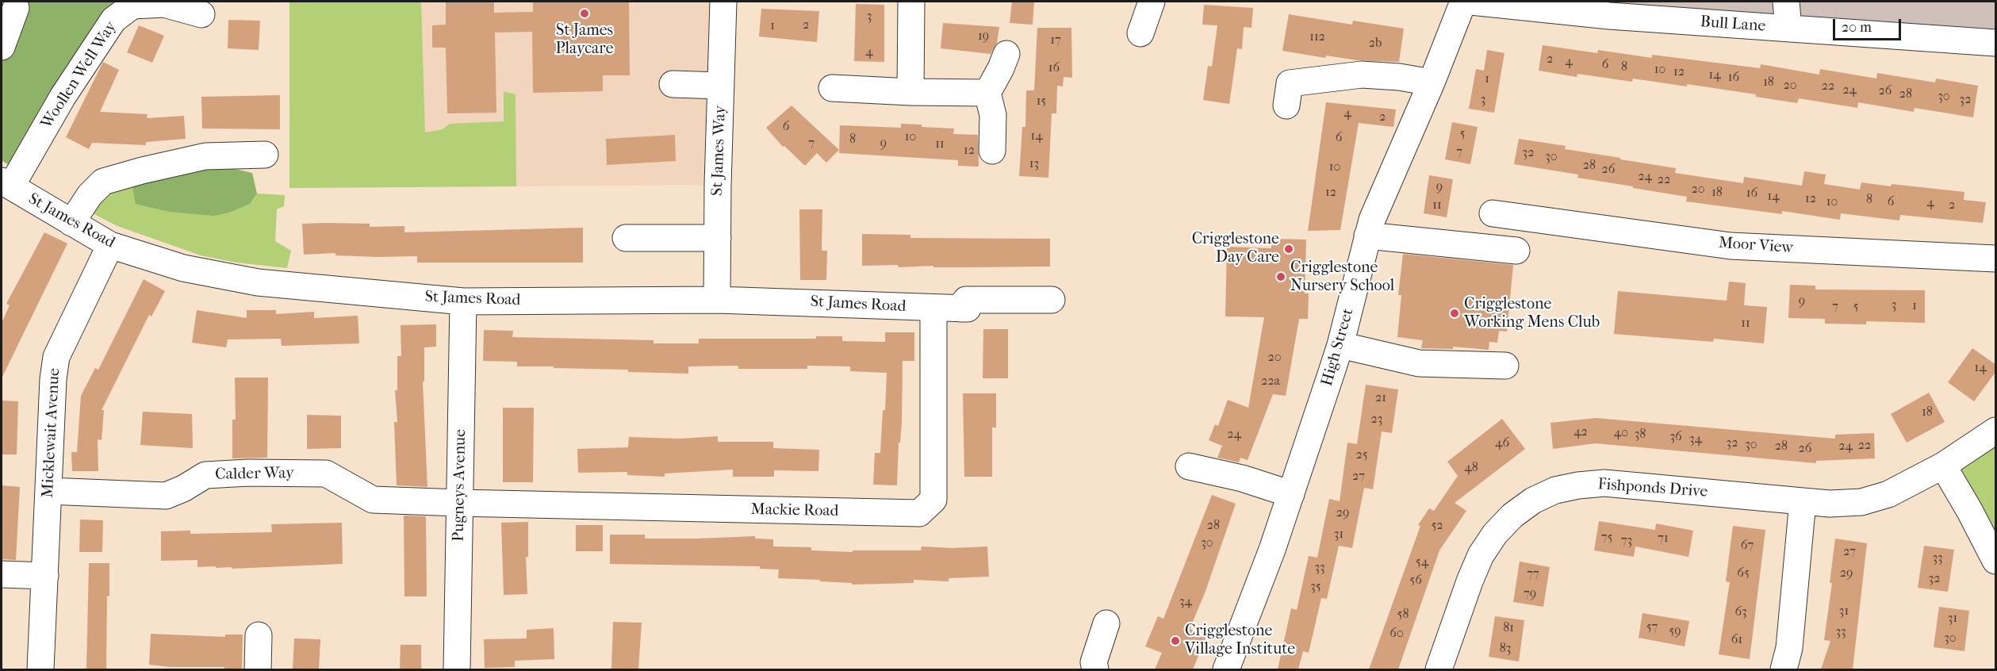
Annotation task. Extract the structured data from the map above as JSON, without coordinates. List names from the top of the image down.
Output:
{
  "streets": {
    "street": [
      "Bull Lane",
      "Woollen Well Way",
      "St James Way",
      "St James Road",
      "Moor View",
      "High Street",
      "Micklewait Avenue",
      "Calder Way",
      "Pugneys Avenue",
      "Fishponds Drive",
      "Mackie Road"
    ]
  },
  "crossings": [
    ["Woollen Well Way", "St James Road"],
    ["St James Way", "St James Road"],
    ["St James Road", "Micklewait Avenue"],
    ["St James Road", "Pugneys Avenue"],
    ["St James Road", "Mackie Road"],
    ["Micklewait Avenue", "Calder Way"],
    ["Calder Way", "Pugneys Avenue"],
    ["Calder Way", "Mackie Road"],
    ["Pugneys Avenue", "Mackie Road"]
  ],
  "places": [
    "St James Playcare",
    "Crigglestone Day Care",
    "Crigglestone Nursery School",
    "Crigglestone Working Mens Club",
    "Crigglestone Village Institute"
  ],
  "house_numbers": [
    "3",
    "2",
    "1",
    "19",
    "112",
    "17",
    "2b",
    "4",
    "2",
    "4",
    "6",
    "8",
    "16",
    "10",
    "12",
    "14",
    "16",
    "1",
    "18",
    "20",
    "22",
    "24",
    "26",
    "28",
    "30",
    "3",
    "32",
    "15",
    "4",
    "2",
    "6",
    "5",
    "14",
    "10",
    "6",
    "8",
    "7",
    "9",
    "11",
    "12",
    "7",
    "32",
    "30",
    "13",
    "28",
    "10",
    "26",
    "24",
    "22",
    "9",
    "20",
    "12",
    "18",
    "16",
    "14",
    "12",
    "8",
    "10",
    "6",
    "4",
    "11",
    "2",
    "9",
    "3",
    "1",
    "7",
    "5",
    "11",
    "20",
    "14",
    "22a",
    "21",
    "18",
    "23",
    "42",
    "40",
    "24",
    "38",
    "36",
    "34",
    "46",
    "32",
    "30",
    "22",
    "28",
    "24",
    "26",
    "25",
    "48",
    "27",
    "29",
    "28",
    "52",
    "31",
    "75",
    "71",
    "73",
    "30",
    "67",
    "27",
    "33",
    "54",
    "33",
    "65",
    "29",
    "77",
    "32",
    "56",
    "35",
    "79",
    "34",
    "31",
    "63",
    "58",
    "31",
    "57",
    "81",
    "59",
    "33",
    "60",
    "30",
    "61",
    "83"
  ],
  "scale_bar": "20 m"
}
